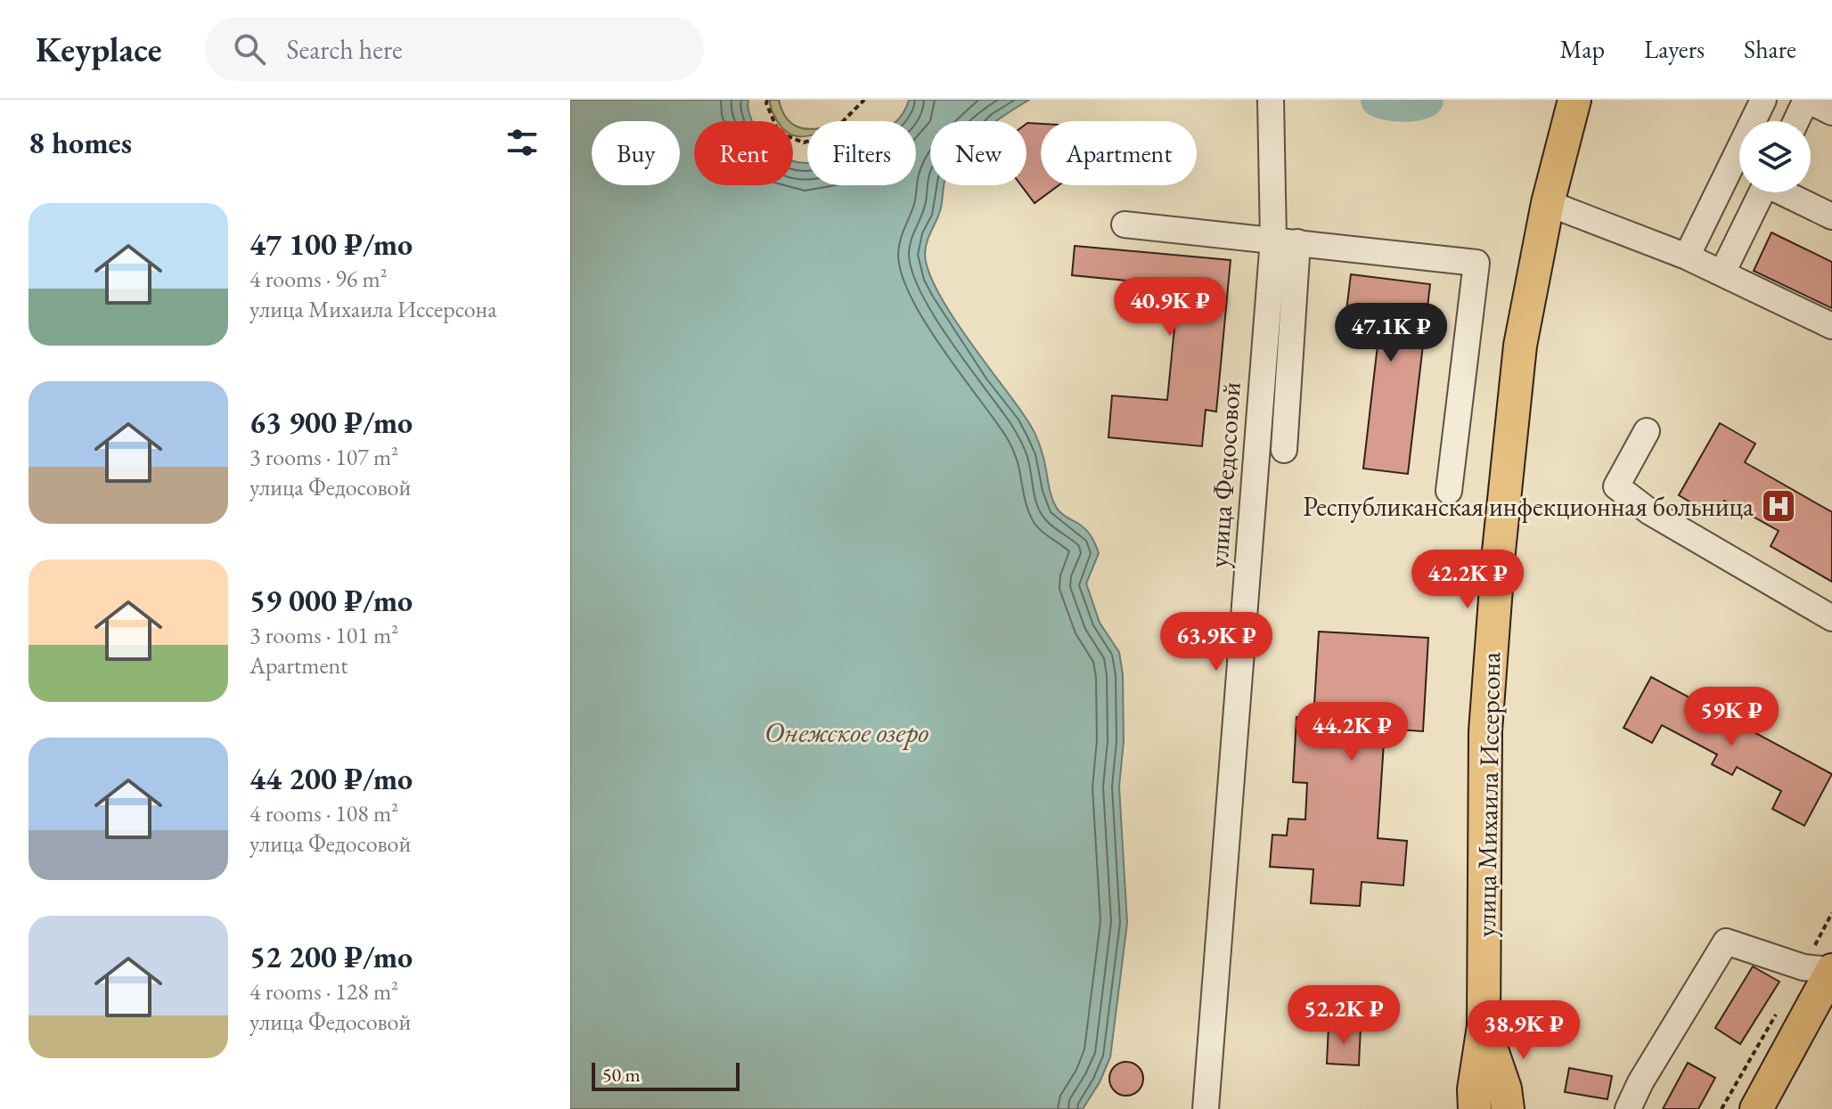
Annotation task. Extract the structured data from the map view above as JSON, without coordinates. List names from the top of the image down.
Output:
{
  "streets": {
    "main road": ["улица Михаила Иссерсона"],
    "street": ["улица Федосовой"]
  },
  "water": ["Онежское озеро"],
  "places": {
    "hospital": ["Республиканская инфекционная больница"]
  },
  "scale_bar": "50 m",
  "page": {
    "header": "Keyplace",
    "search": "Search here",
    "nav": ["Map", "Layers", "Share"],
    "heading": "8 homes",
    "chip": [
      "Buy",
      "Rent",
      "Filters",
      "New",
      "Apartment"
    ],
    "list": [
      {
        "name": "47 100 ₽/mo",
        "note": "4 rooms · 96 m² · улица Михаила Иссерсона"
      },
      {
        "name": "63 900 ₽/mo",
        "note": "3 rooms · 107 m² · улица Федосовой"
      },
      {
        "name": "59 000 ₽/mo",
        "note": "3 rooms · 101 m² · Apartment"
      },
      {
        "name": "44 200 ₽/mo",
        "note": "4 rooms · 108 m² · улица Федосовой"
      },
      {
        "name": "52 200 ₽/mo",
        "note": "4 rooms · 128 m² · улица Федосовой"
      }
    ],
    "price": [
      "40.9K ₽",
      "47.1K ₽",
      "42.2K ₽",
      "63.9K ₽",
      "59K ₽",
      "44.2K ₽",
      "52.2K ₽",
      "38.9K ₽"
    ],
    "scale": "50 m"
  }
}
